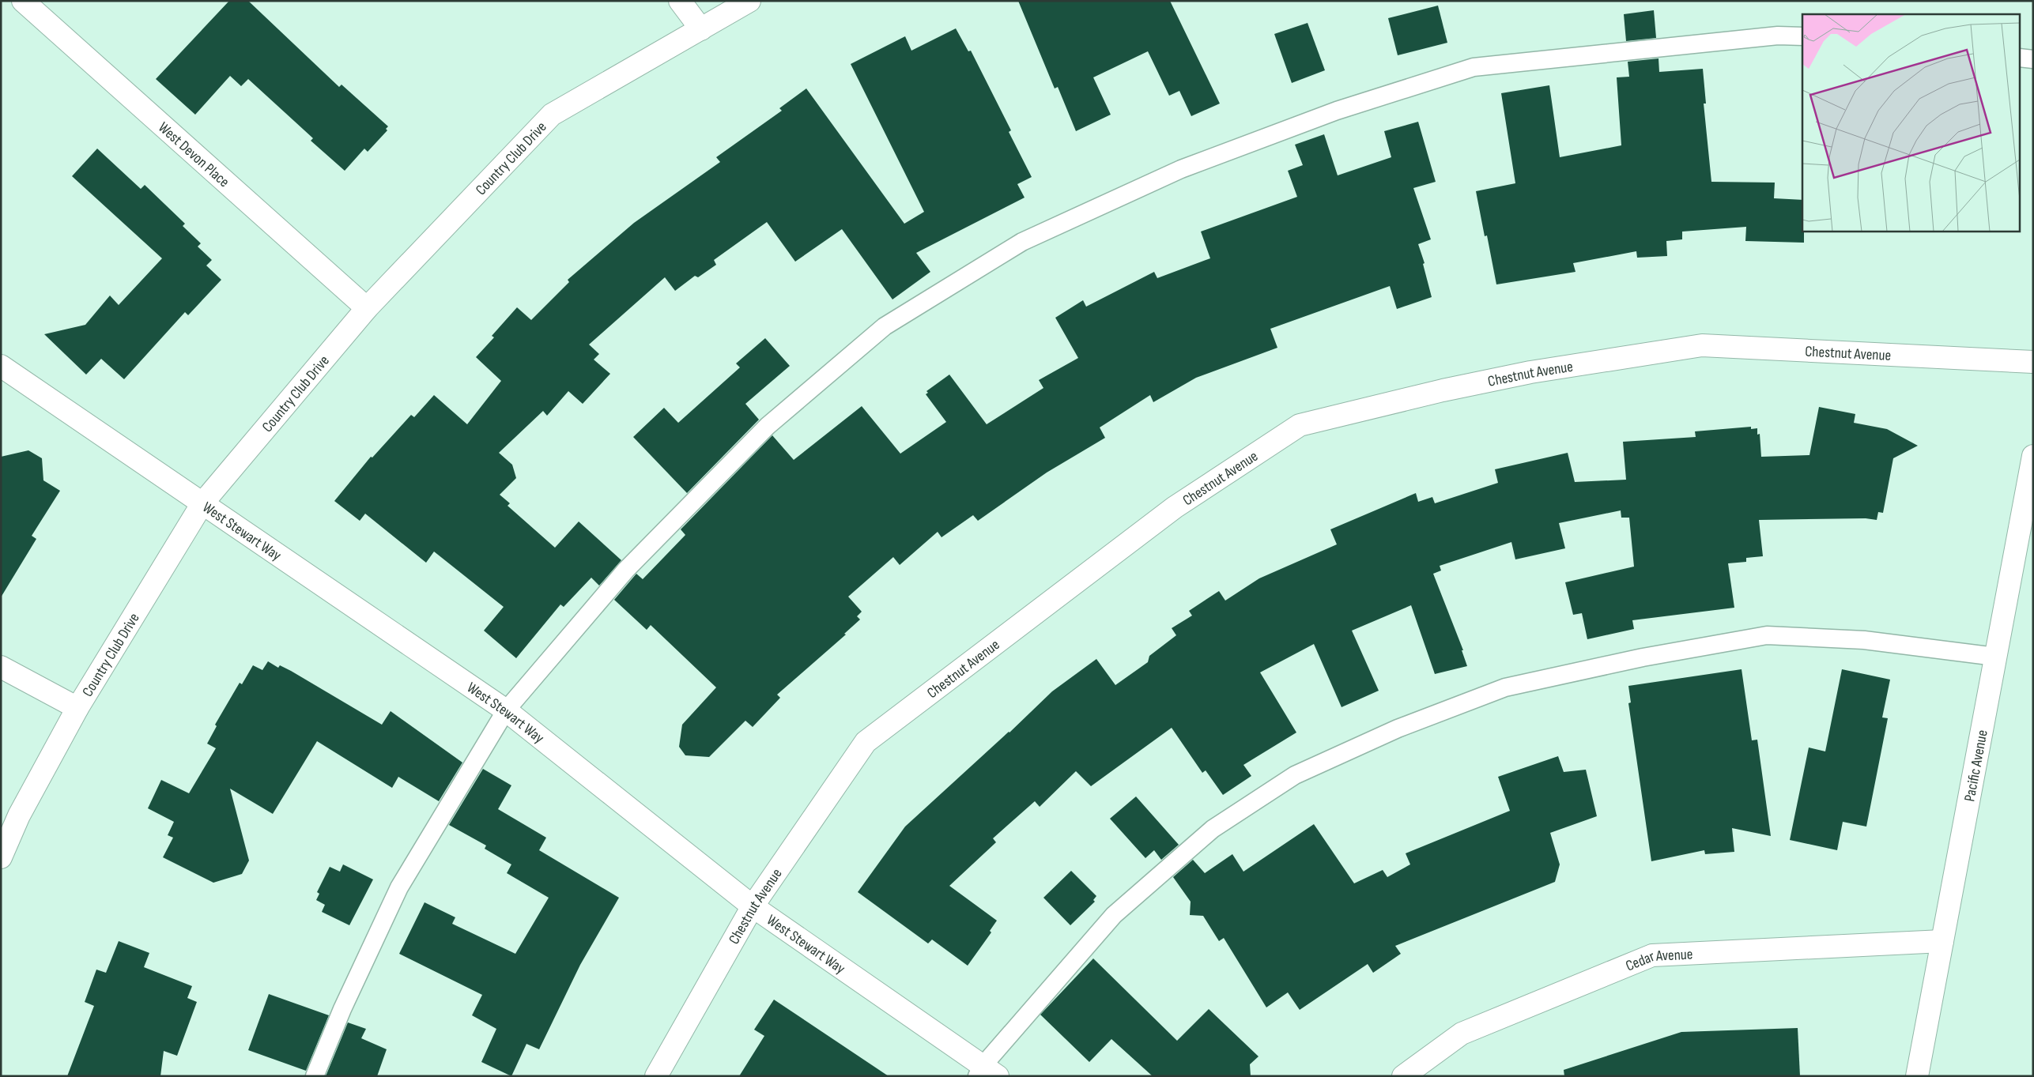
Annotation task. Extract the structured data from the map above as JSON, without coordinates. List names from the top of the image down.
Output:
{
  "streets": {
    "street": [
      "West Devon Place",
      "Country Club Drive",
      "Chestnut Avenue",
      "West Stewart Way",
      "Pacific Avenue",
      "Cedar Avenue"
    ]
  },
  "crossings": [
    ["West Devon Place", "Country Club Drive"],
    ["Country Club Drive", "West Stewart Way"],
    ["Chestnut Avenue", "West Stewart Way"],
    ["Pacific Avenue", "Cedar Avenue"]
  ]
}
